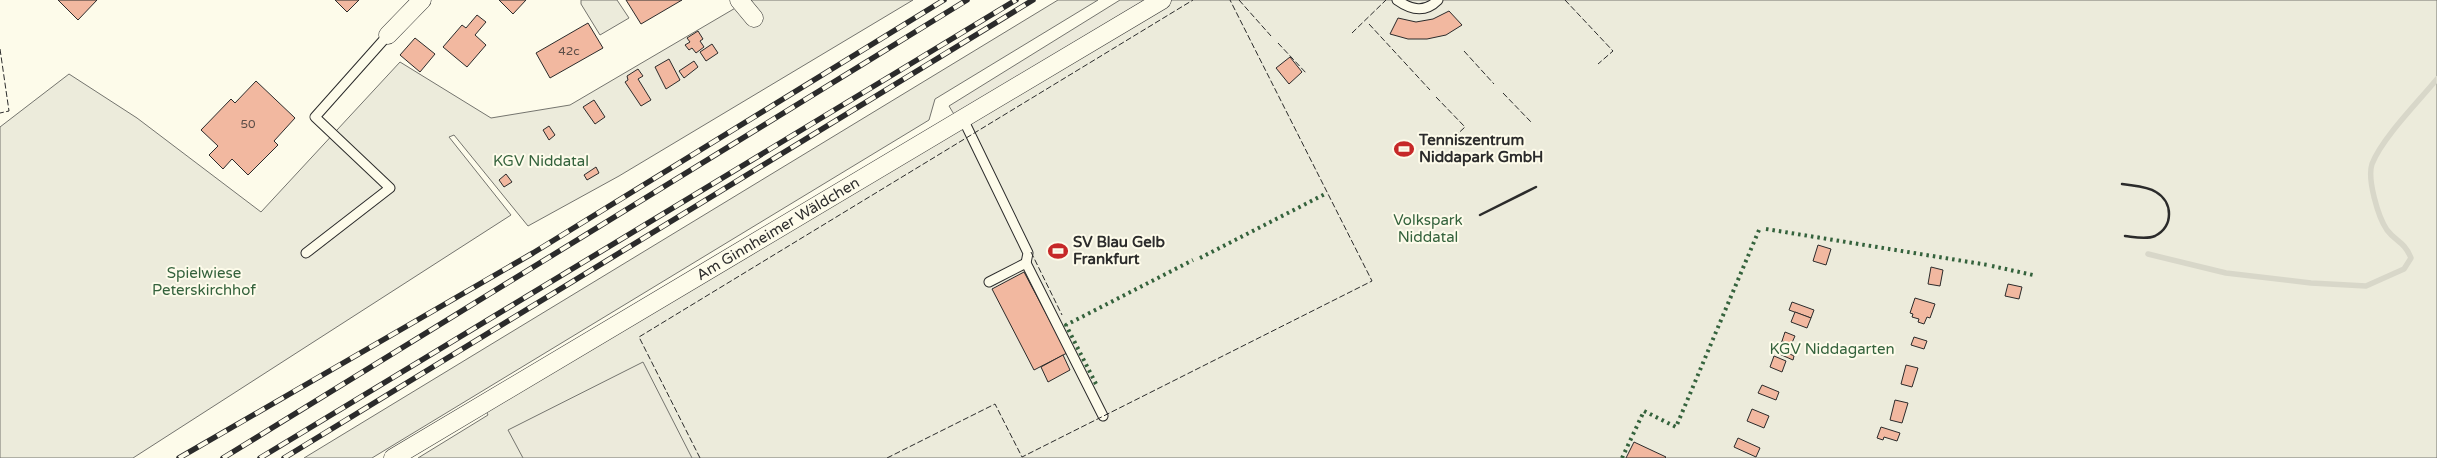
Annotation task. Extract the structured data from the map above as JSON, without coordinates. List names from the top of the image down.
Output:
{
  "streets": {
    "street": ["Am Ginnheimer Wäldchen"]
  },
  "parks": [
    "KGV Niddatal",
    "Volkspark Niddatal",
    "Spielwiese Peterskirchhof",
    "KGV Niddagarten"
  ],
  "places": {
    "sports": ["Tenniszentrum Niddapark GmbH", "SV Blau Gelb Frankfurt"]
  },
  "house_numbers": ["42c", "50"]
}
